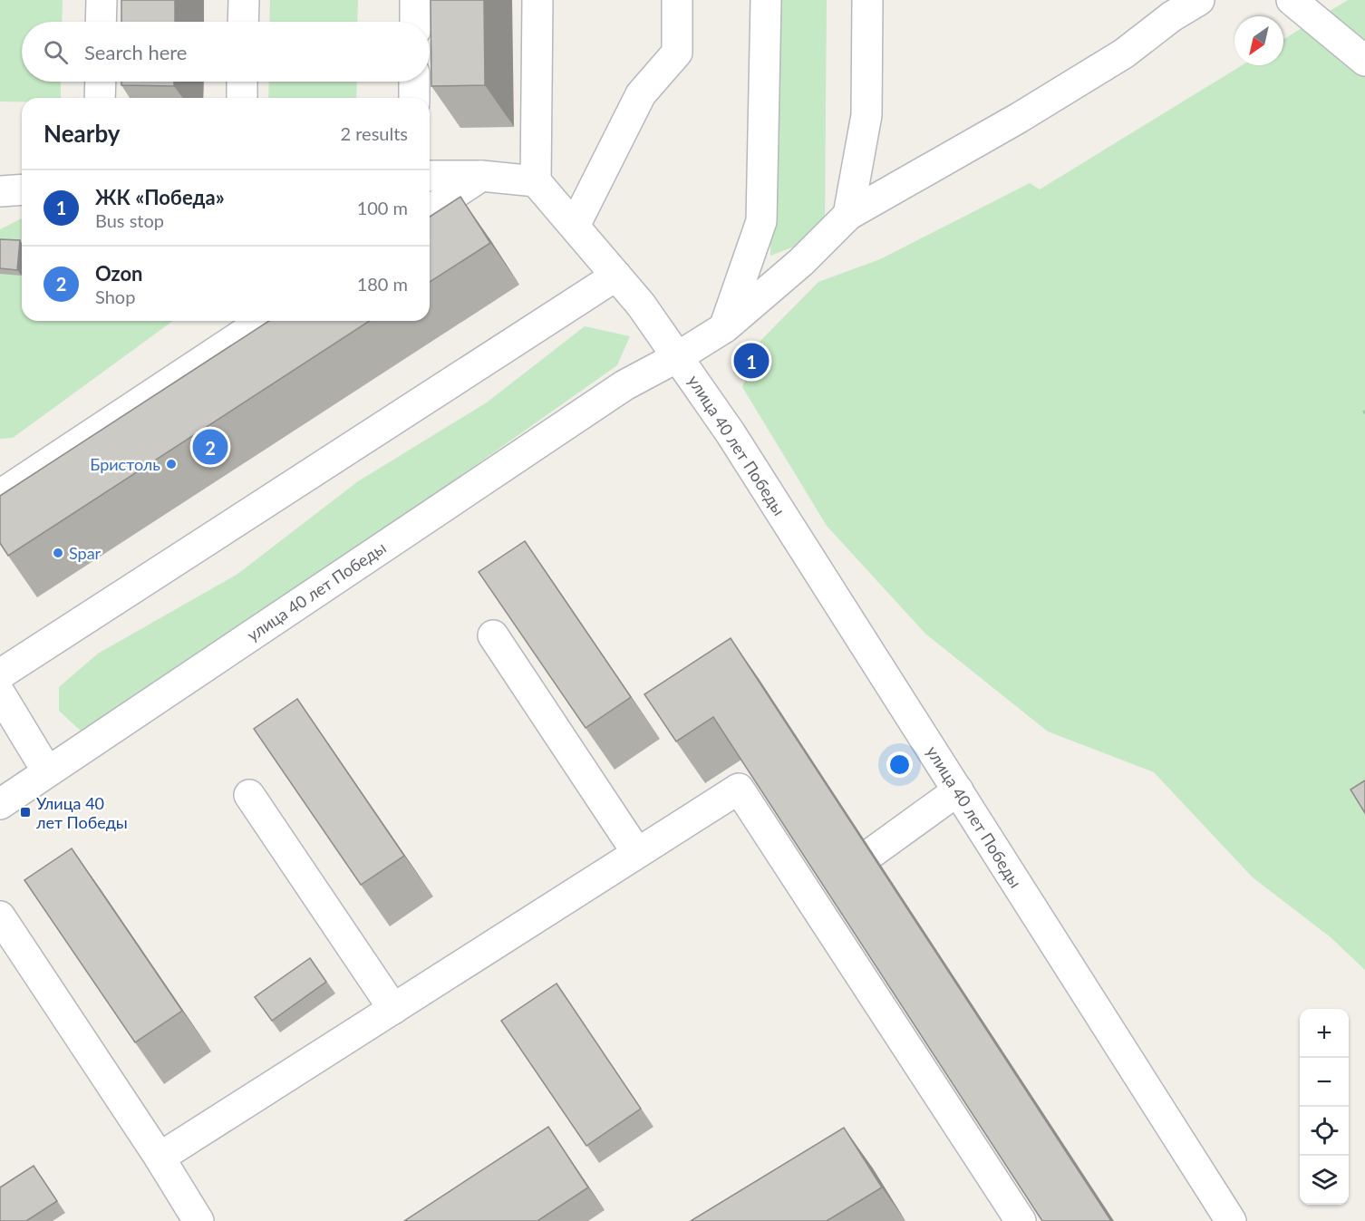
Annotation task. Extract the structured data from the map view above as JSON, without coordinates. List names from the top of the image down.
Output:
{
  "streets": {
    "street": ["улица 40 лет Победы"]
  },
  "places": {
    "other": ["Бристоль", "Spar"],
    "transit": ["Улица 40 лет Победы"]
  },
  "north": "bottom left",
  "page": {
    "search": "Search here",
    "heading": ["Nearby", "2 results"],
    "list": [
      {
        "mark": "1",
        "name": "ЖК «Победа»",
        "note": "Bus stop",
        "value": "100 m"
      },
      {
        "mark": "2",
        "name": "Ozon",
        "note": "Shop",
        "value": "180 m"
      }
    ],
    "pins": ["1", "2"],
    "map_buttons": ["+", "−"]
  }
}
